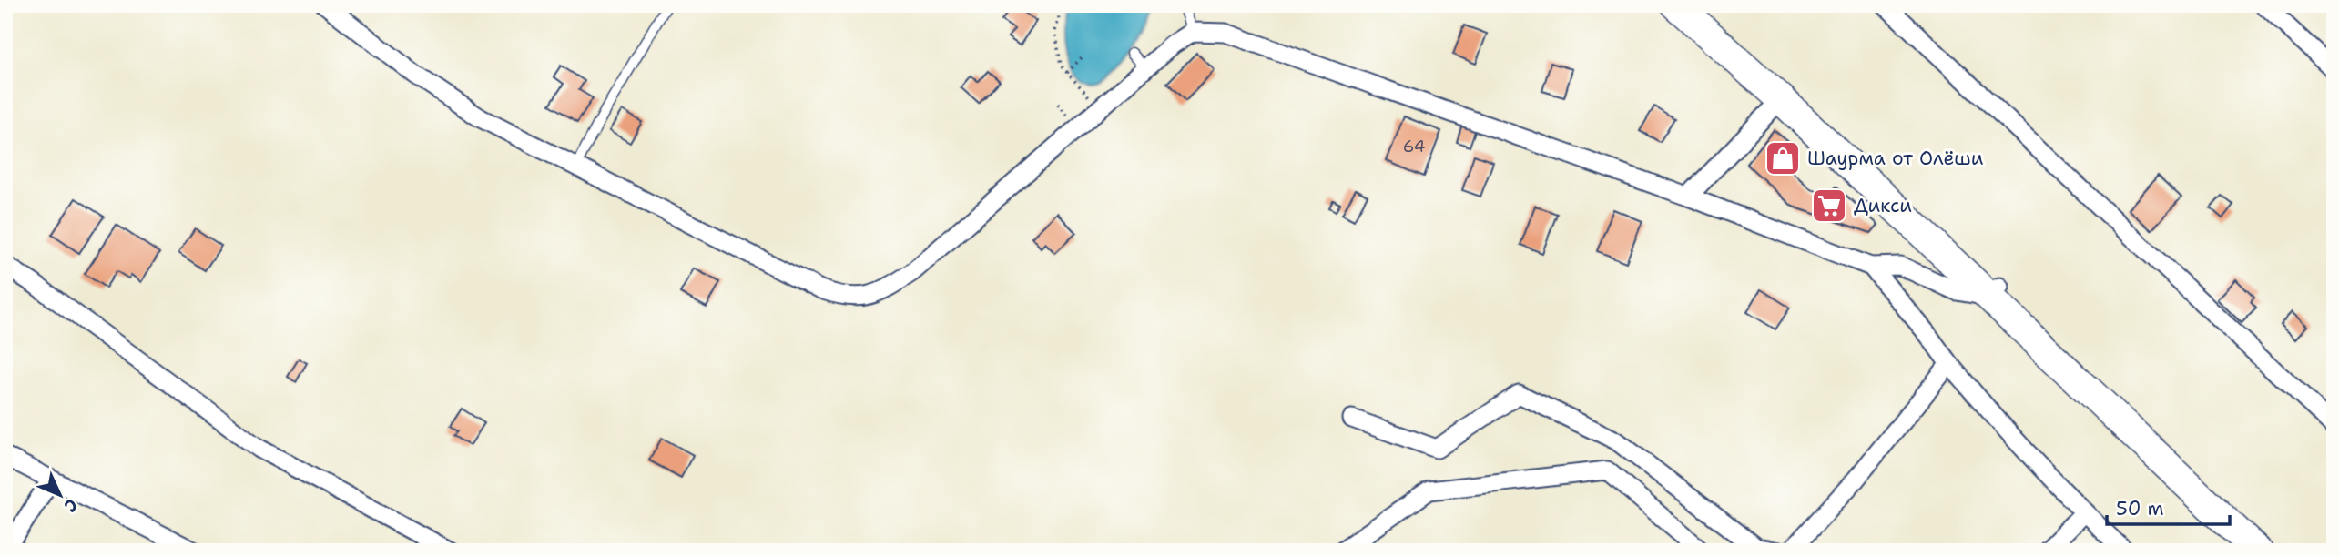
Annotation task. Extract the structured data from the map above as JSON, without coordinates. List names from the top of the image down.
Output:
{
  "places": {
    "shop": ["Шаурма от Олёши"],
    "supermarket": ["Дикси"]
  },
  "house_numbers": ["64"],
  "scale_bar": "50 m",
  "north": "bottom right"
}
